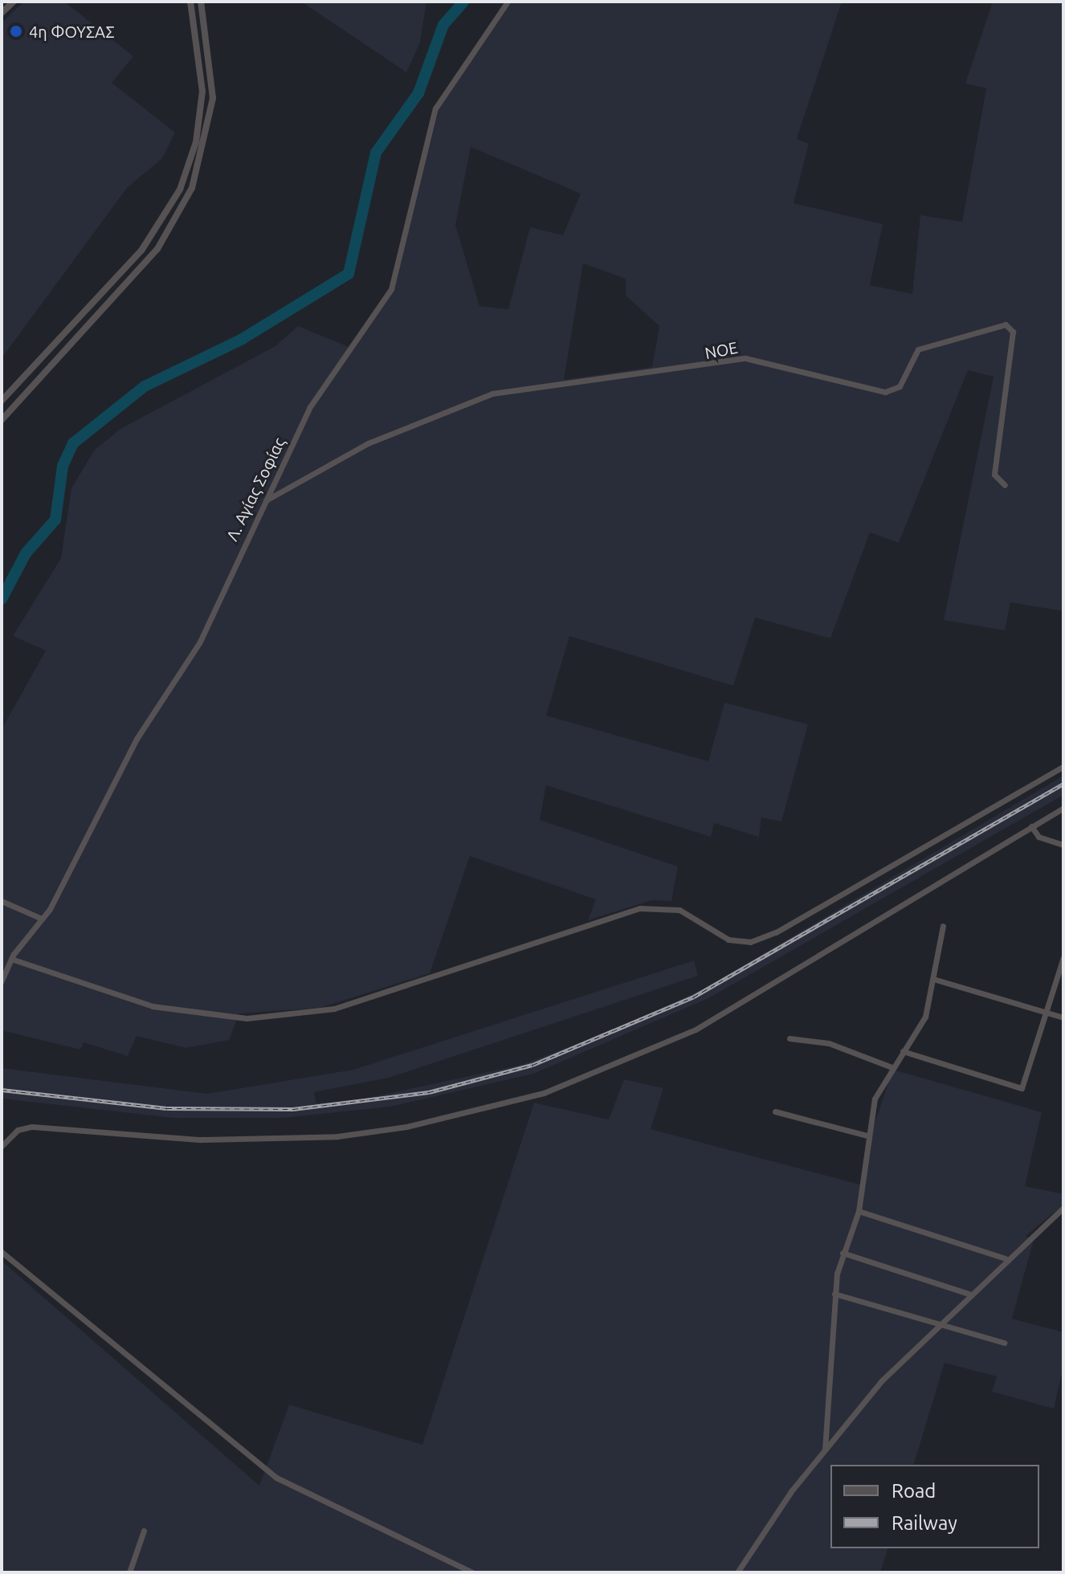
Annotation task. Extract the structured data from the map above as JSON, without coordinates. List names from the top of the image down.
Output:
{
  "streets": {
    "street": ["NOE", "Λ. Αγίας Σοφίας"]
  },
  "crossings": [
    ["NOE", "Λ. Αγίας Σοφίας"]
  ],
  "places": ["4η ΦΟΥΣΑΣ"],
  "legend": ["Road", "Railway"]
}
